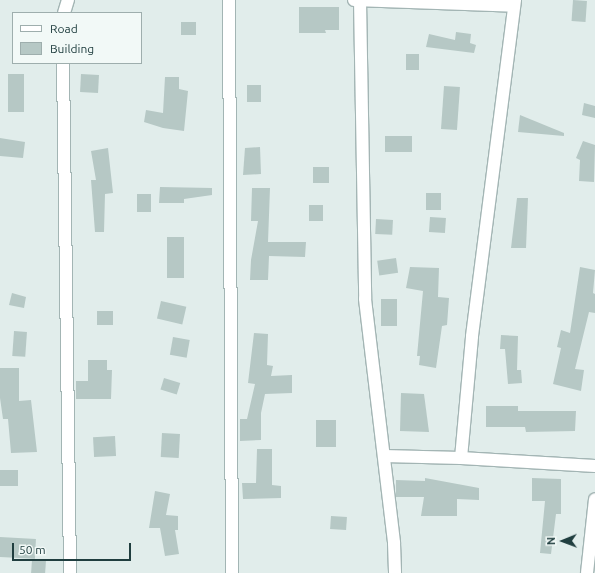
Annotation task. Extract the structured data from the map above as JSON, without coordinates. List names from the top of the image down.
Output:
{
  "legend": ["Road", "Building"],
  "scale_bar": "50 m",
  "north": "left"
}
